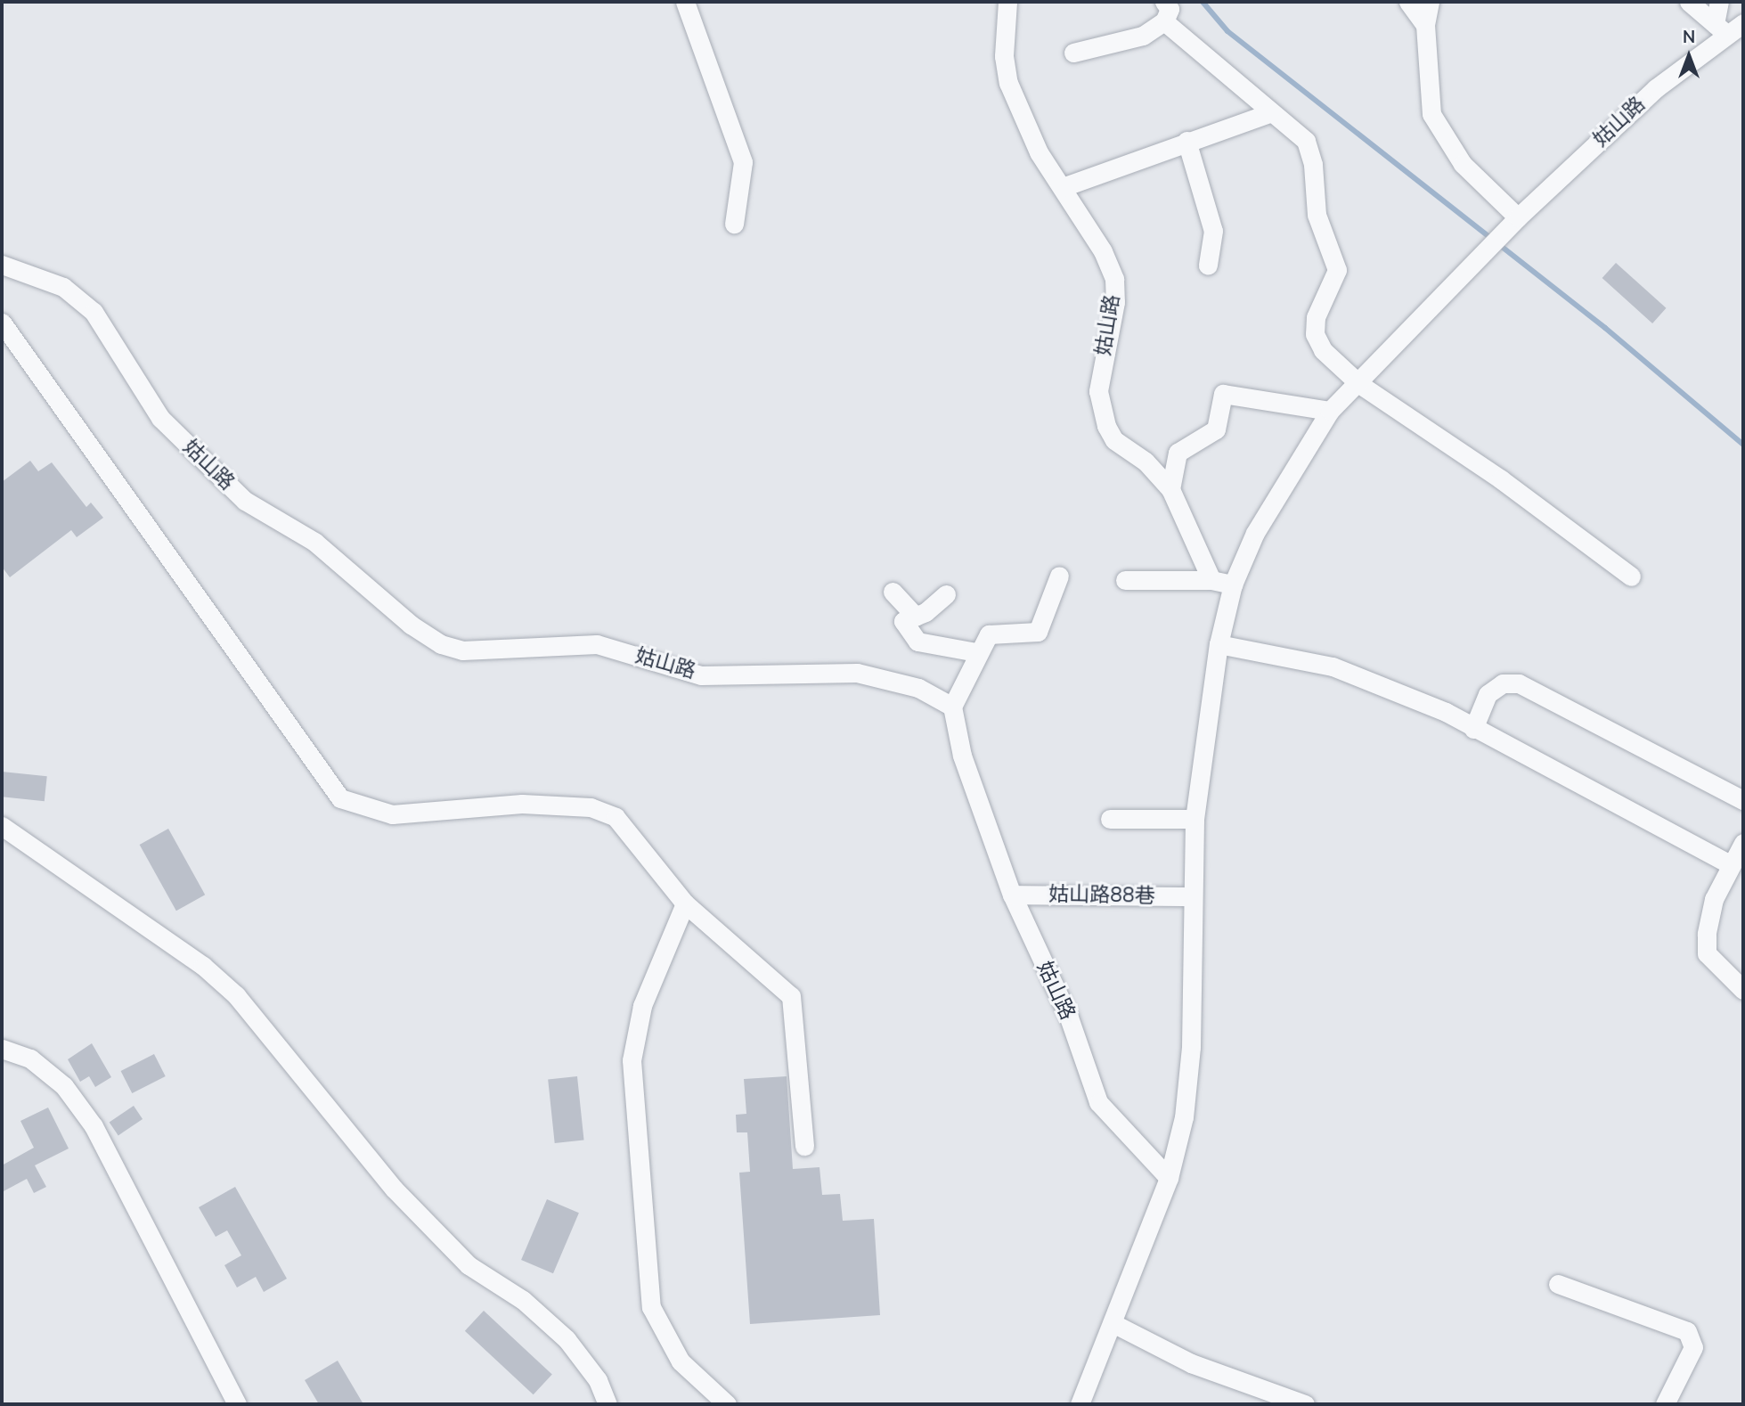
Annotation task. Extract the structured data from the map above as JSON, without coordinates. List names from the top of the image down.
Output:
{
  "streets": {
    "street": ["姑山路", "姑山路88巷"]
  },
  "crossings": [
    ["姑山路", "姑山路88巷"]
  ],
  "north": "top"
}
